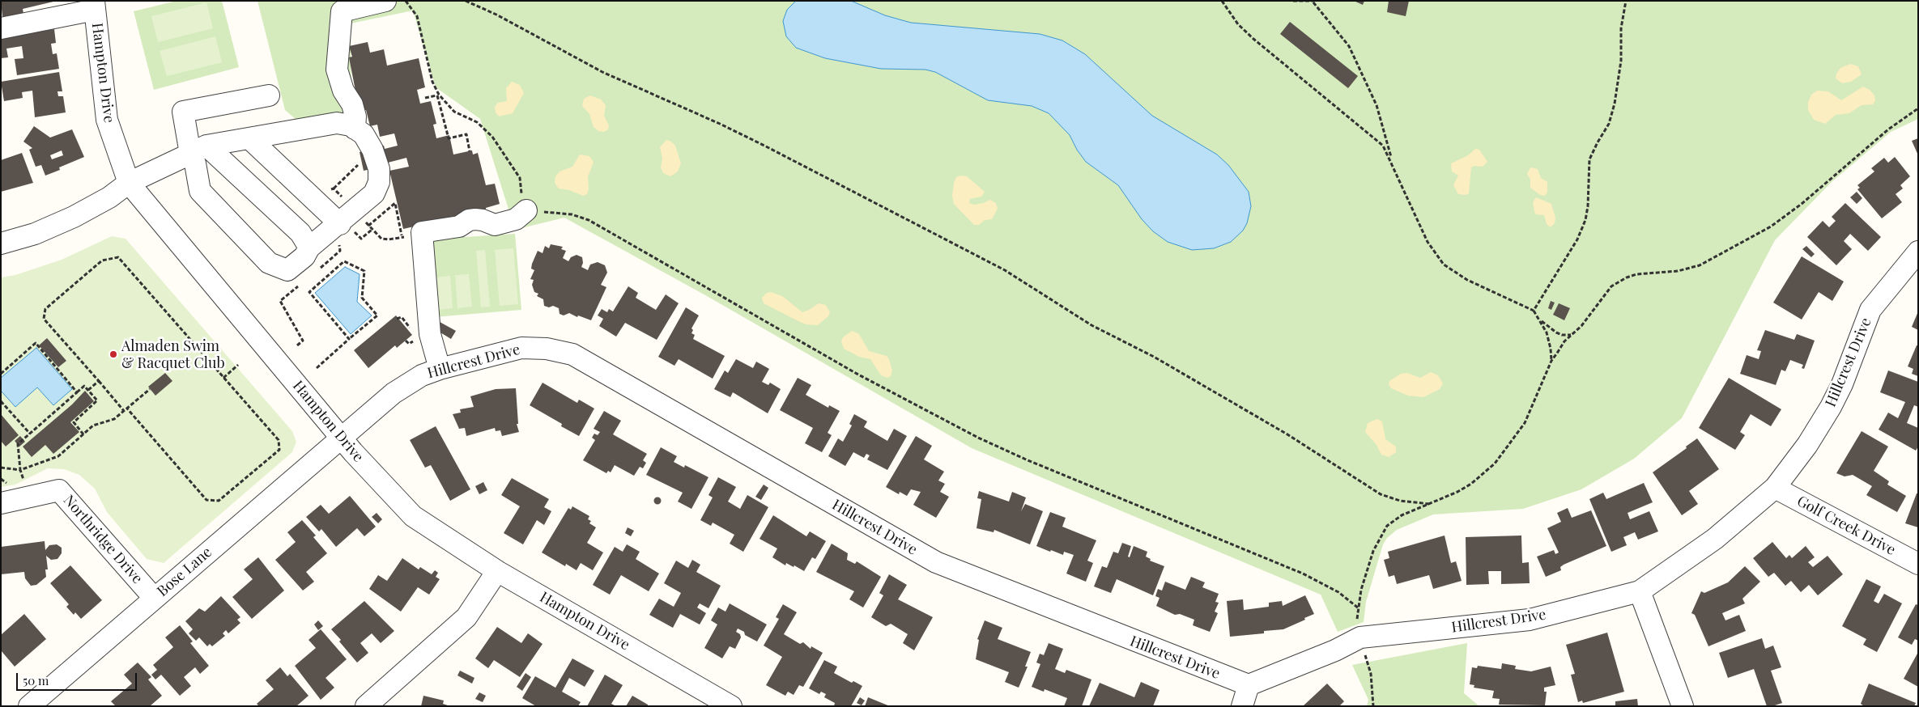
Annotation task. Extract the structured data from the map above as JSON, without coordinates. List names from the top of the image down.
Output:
{
  "streets": {
    "street": [
      "Hampton Drive",
      "Hillcrest Drive",
      "Golf Creek Drive",
      "Northridge Drive",
      "Bose Lane"
    ]
  },
  "crossings": [
    ["Hampton Drive", "Hillcrest Drive"],
    ["Hampton Drive", "Bose Lane"],
    ["Hillcrest Drive", "Golf Creek Drive"],
    ["Hillcrest Drive", "Bose Lane"],
    ["Northridge Drive", "Bose Lane"]
  ],
  "places": ["Almaden Swim & Racquet Club"],
  "scale_bar": "50 m"
}
